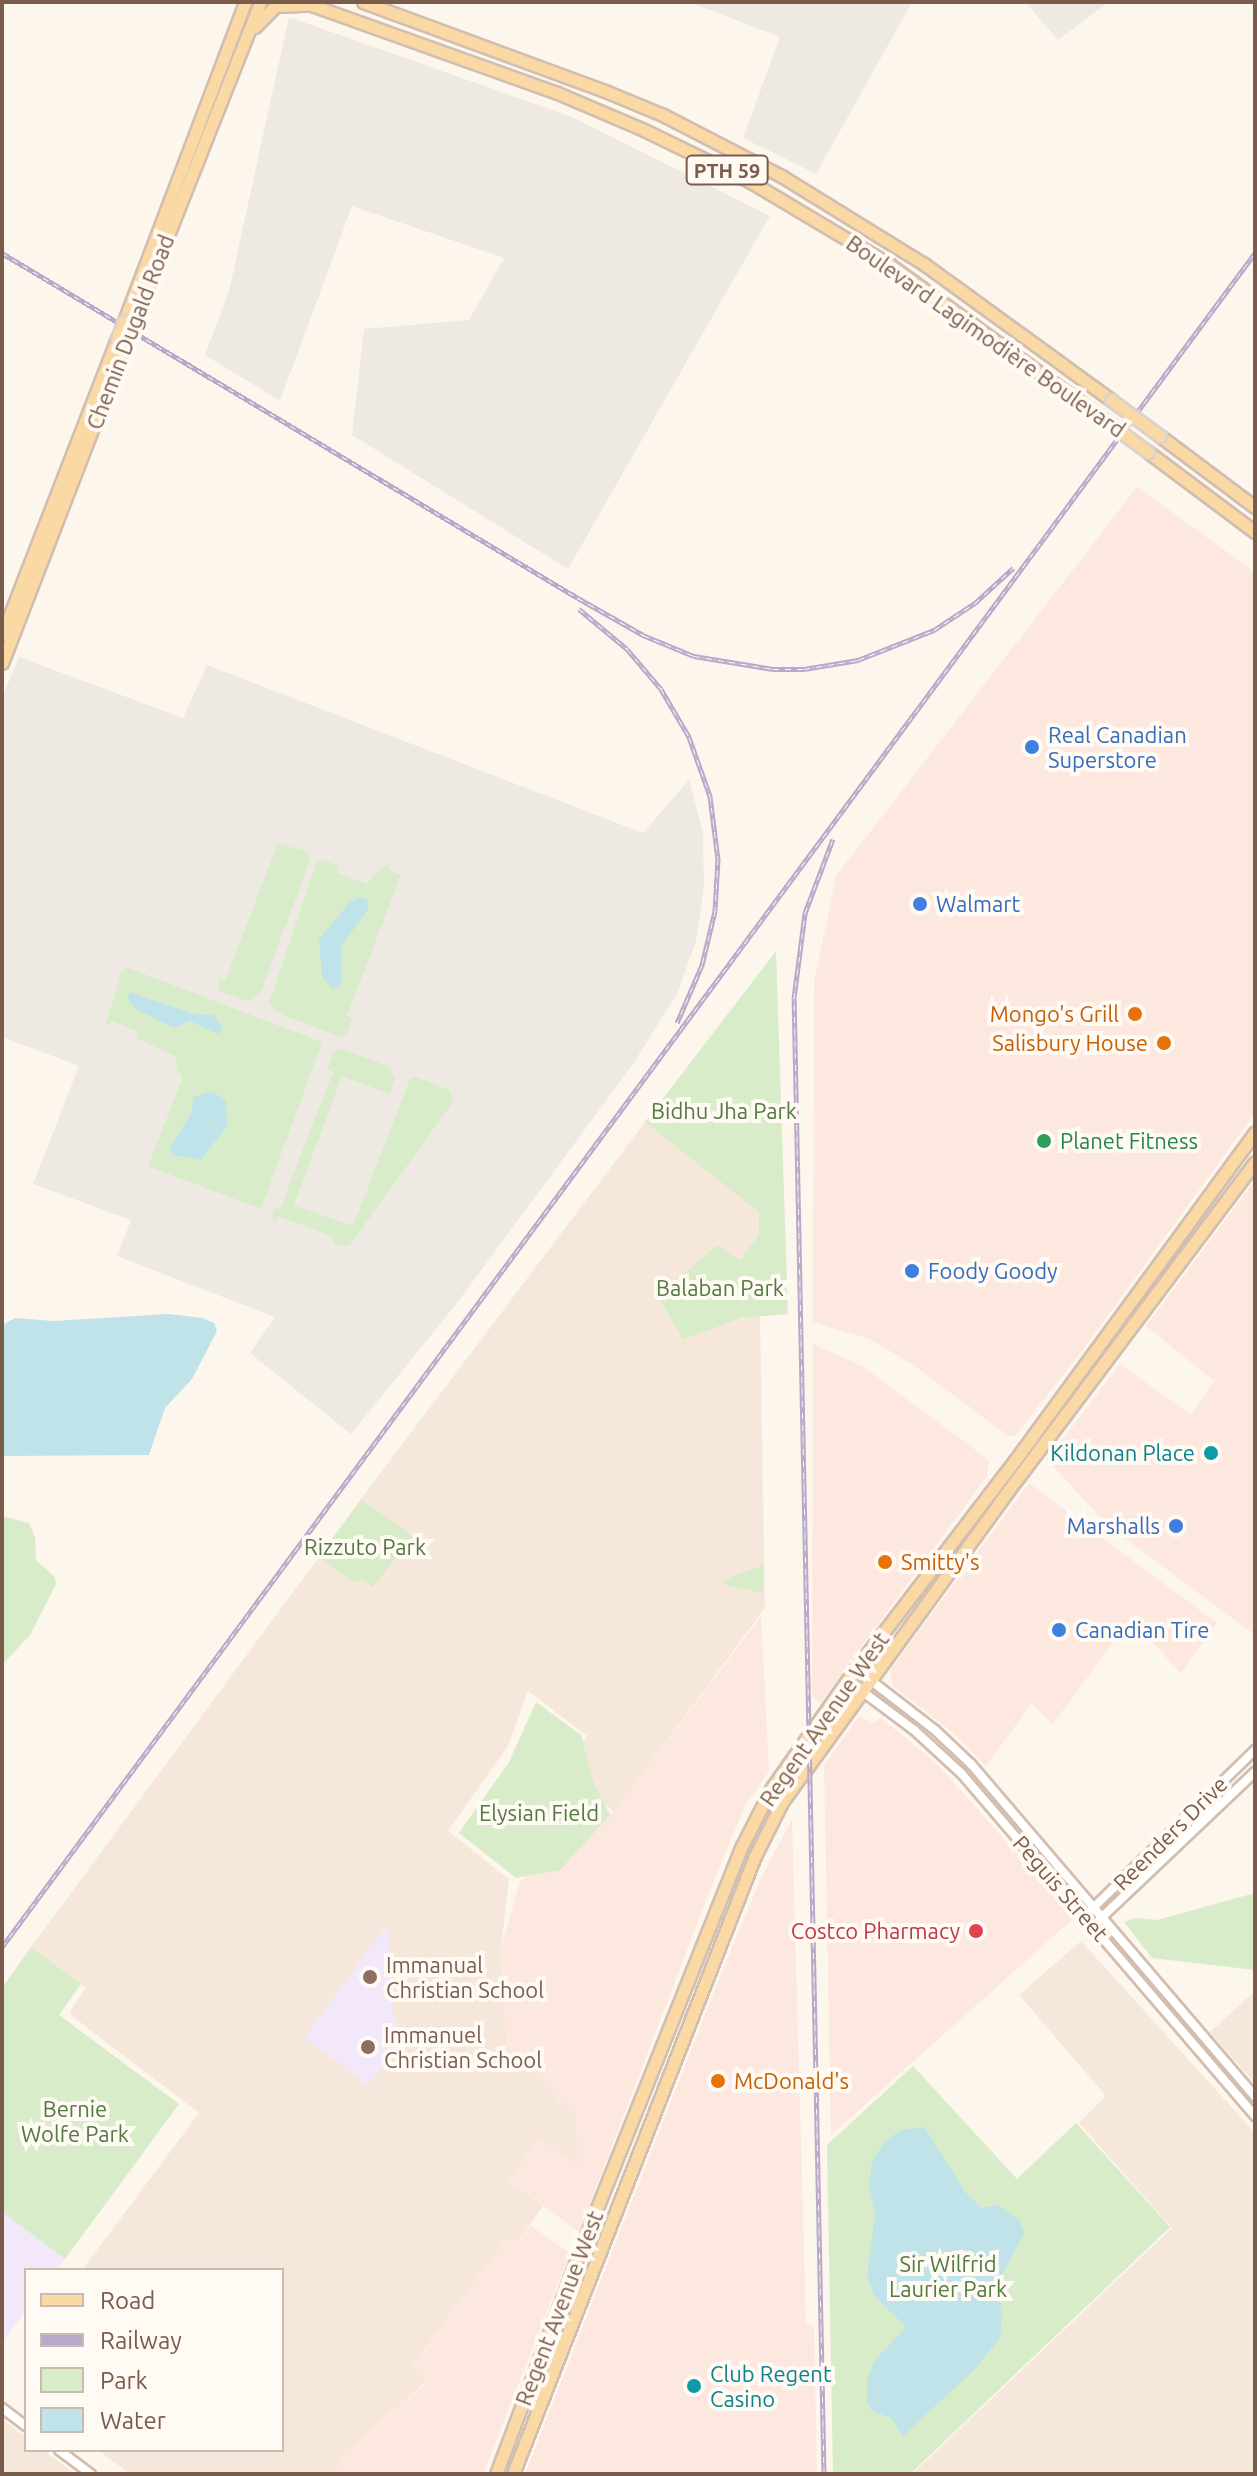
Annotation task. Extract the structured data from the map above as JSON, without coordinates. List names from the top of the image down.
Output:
{
  "streets": {
    "main road": [
      "PTH 59",
      "Chemin Dugald Road",
      "Boulevard Lagimodière Boulevard",
      "Regent Avenue West"
    ],
    "street": ["Reenders Drive", "Peguis Street"]
  },
  "crossings": [
    ["Regent Avenue West", "Peguis Street"],
    ["Reenders Drive", "Peguis Street"]
  ],
  "parks": [
    "Bidhu Jha Park",
    "Balaban Park",
    "Rizzuto Park",
    "Elysian Field",
    "Bernie Wolfe Park",
    "Sir Wilfrid Laurier Park"
  ],
  "places": [
    "Real Canadian Superstore",
    "Walmart",
    "Mongo's Grill",
    "Salisbury House",
    "Planet Fitness",
    "Foody Goody",
    "Kildonan Place",
    "Marshalls",
    "Smitty's",
    "Canadian Tire",
    "Costco Pharmacy",
    "Immanual Christian School",
    "Immanuel Christian School",
    "McDonald's",
    "Club Regent Casino"
  ],
  "legend": [
    "Road",
    "Railway",
    "Park",
    "Water"
  ]
}
